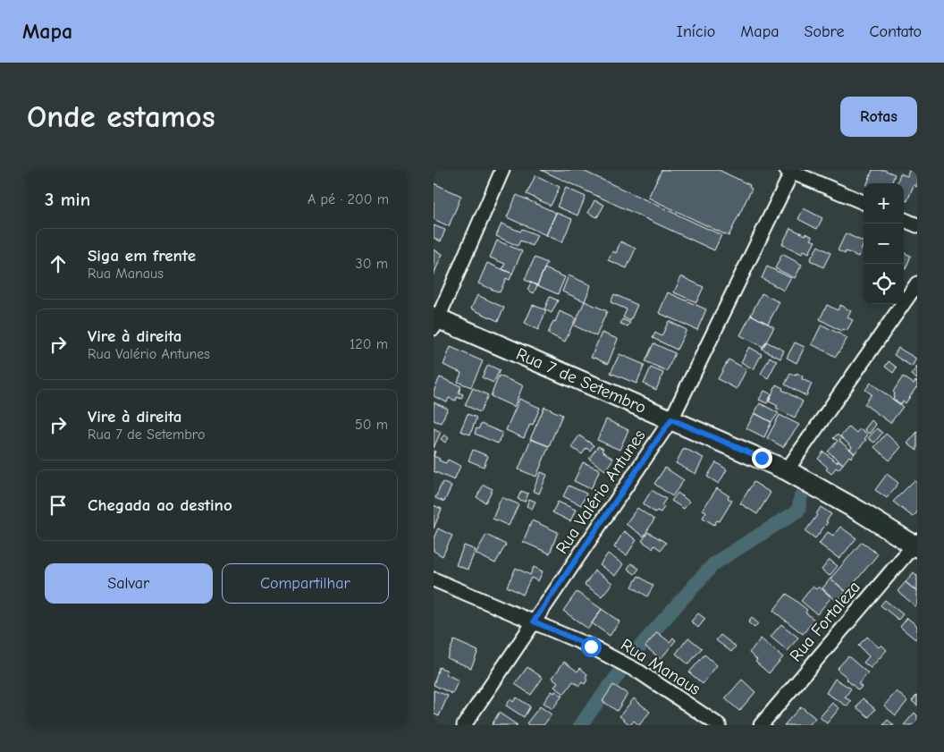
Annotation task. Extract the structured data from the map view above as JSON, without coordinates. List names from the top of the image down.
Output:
{
  "streets": {
    "street": [
      "Rua 7 de Setembro",
      "Rua Valério Antunes",
      "Rua Fortaleza",
      "Rua Manaus"
    ]
  },
  "crossings": [
    ["Rua 7 de Setembro", "Rua Valério Antunes"],
    ["Rua 7 de Setembro", "Rua Fortaleza"],
    ["Rua Valério Antunes", "Rua Manaus"]
  ],
  "page": {
    "header": "Mapa",
    "nav": [
      "Início",
      "Mapa",
      "Sobre",
      "Contato"
    ],
    "buttons": [
      "Rotas",
      ["Salvar", "Compartilhar"]
    ],
    "title": "Onde estamos",
    "heading": ["3 min", "A pé · 200 m"],
    "map_buttons": ["+", "−"],
    "list": [
      ["Siga em frente", "Rua Manaus", "30 m"],
      ["Vire à direita", "Rua Valério Antunes", "120 m"],
      ["Vire à direita", "Rua 7 de Setembro", "50 m"],
      "Chegada ao destino"
    ]
  }
}
